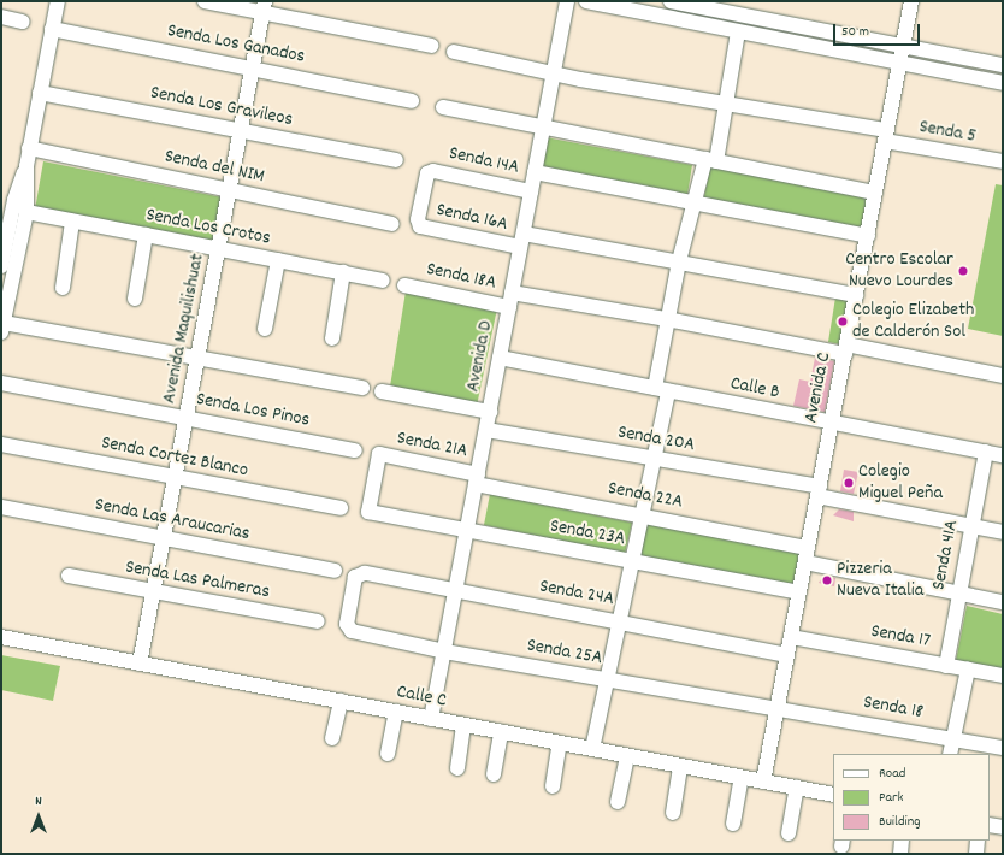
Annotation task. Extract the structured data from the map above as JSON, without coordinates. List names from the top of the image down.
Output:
{
  "streets": {
    "street": [
      "Senda Los Ganados",
      "Senda Los Gravileos",
      "Senda 5",
      "Senda 14A",
      "Senda del NIM",
      "Senda 16A",
      "Senda Los Crotos",
      "Senda 18A",
      "Avenida Maquilishuat",
      "Avenida D",
      "Avenida C",
      "Calle B",
      "Senda Los Pinos",
      "Senda 20A",
      "Senda 21A",
      "Senda Cortez Blanco",
      "Senda 22A",
      "Senda Las Araucarias",
      "Senda 23A",
      "Senda 41A",
      "Senda Las Palmeras",
      "Senda 24A",
      "Senda 17",
      "Senda 25A",
      "Calle C",
      "Senda 18"
    ]
  },
  "crossings": [
    ["Senda Los Ganados", "Avenida Maquilishuat"],
    ["Senda Los Gravileos", "Avenida Maquilishuat"],
    ["Senda 5", "Avenida D"],
    ["Senda 5", "Avenida C"],
    ["Senda 14A", "Senda 16A"],
    ["Senda 14A", "Avenida D"],
    ["Senda del NIM", "Avenida Maquilishuat"],
    ["Senda 16A", "Avenida D"],
    ["Senda 16A", "Avenida C"],
    ["Senda Los Crotos", "Avenida Maquilishuat"],
    ["Senda 18A", "Avenida D"],
    ["Senda 18A", "Avenida C"],
    ["Avenida Maquilishuat", "Senda Los Pinos"],
    ["Avenida Maquilishuat", "Senda Cortez Blanco"],
    ["Avenida Maquilishuat", "Senda Las Araucarias"],
    ["Avenida Maquilishuat", "Senda Las Palmeras"],
    ["Avenida Maquilishuat", "Calle C"],
    ["Avenida D", "Calle B"],
    ["Avenida D", "Senda 20A"],
    ["Avenida D", "Senda 21A"],
    ["Avenida D", "Senda 22A"],
    ["Avenida D", "Senda 23A"],
    ["Avenida D", "Senda 24A"],
    ["Avenida D", "Senda 25A"],
    ["Avenida D", "Calle C"],
    ["Avenida C", "Calle B"],
    ["Avenida C", "Senda 20A"],
    ["Avenida C", "Senda 22A"],
    ["Avenida C", "Senda 23A"],
    ["Avenida C", "Senda 24A"],
    ["Avenida C", "Senda 17"],
    ["Avenida C", "Senda 25A"],
    ["Avenida C", "Calle C"],
    ["Avenida C", "Senda 18"],
    ["Calle B", "Senda 41A"],
    ["Senda 20A", "Senda 41A"],
    ["Senda 21A", "Senda 22A"],
    ["Senda 21A", "Senda 23A"],
    ["Senda 22A", "Senda 41A"],
    ["Senda 41A", "Senda 17"],
    ["Senda 24A", "Senda 25A"],
    ["Senda 25A", "Senda 18"]
  ],
  "places": [
    "Centro Escolar Nuevo Lourdes",
    "Colegio Elizabeth de Calderón Sol",
    "Colegio Miguel Peña",
    "Pizzeria Nueva Italia"
  ],
  "legend": ["Road", "Park", "Building"],
  "scale_bar": "50 m",
  "north": "top"
}
